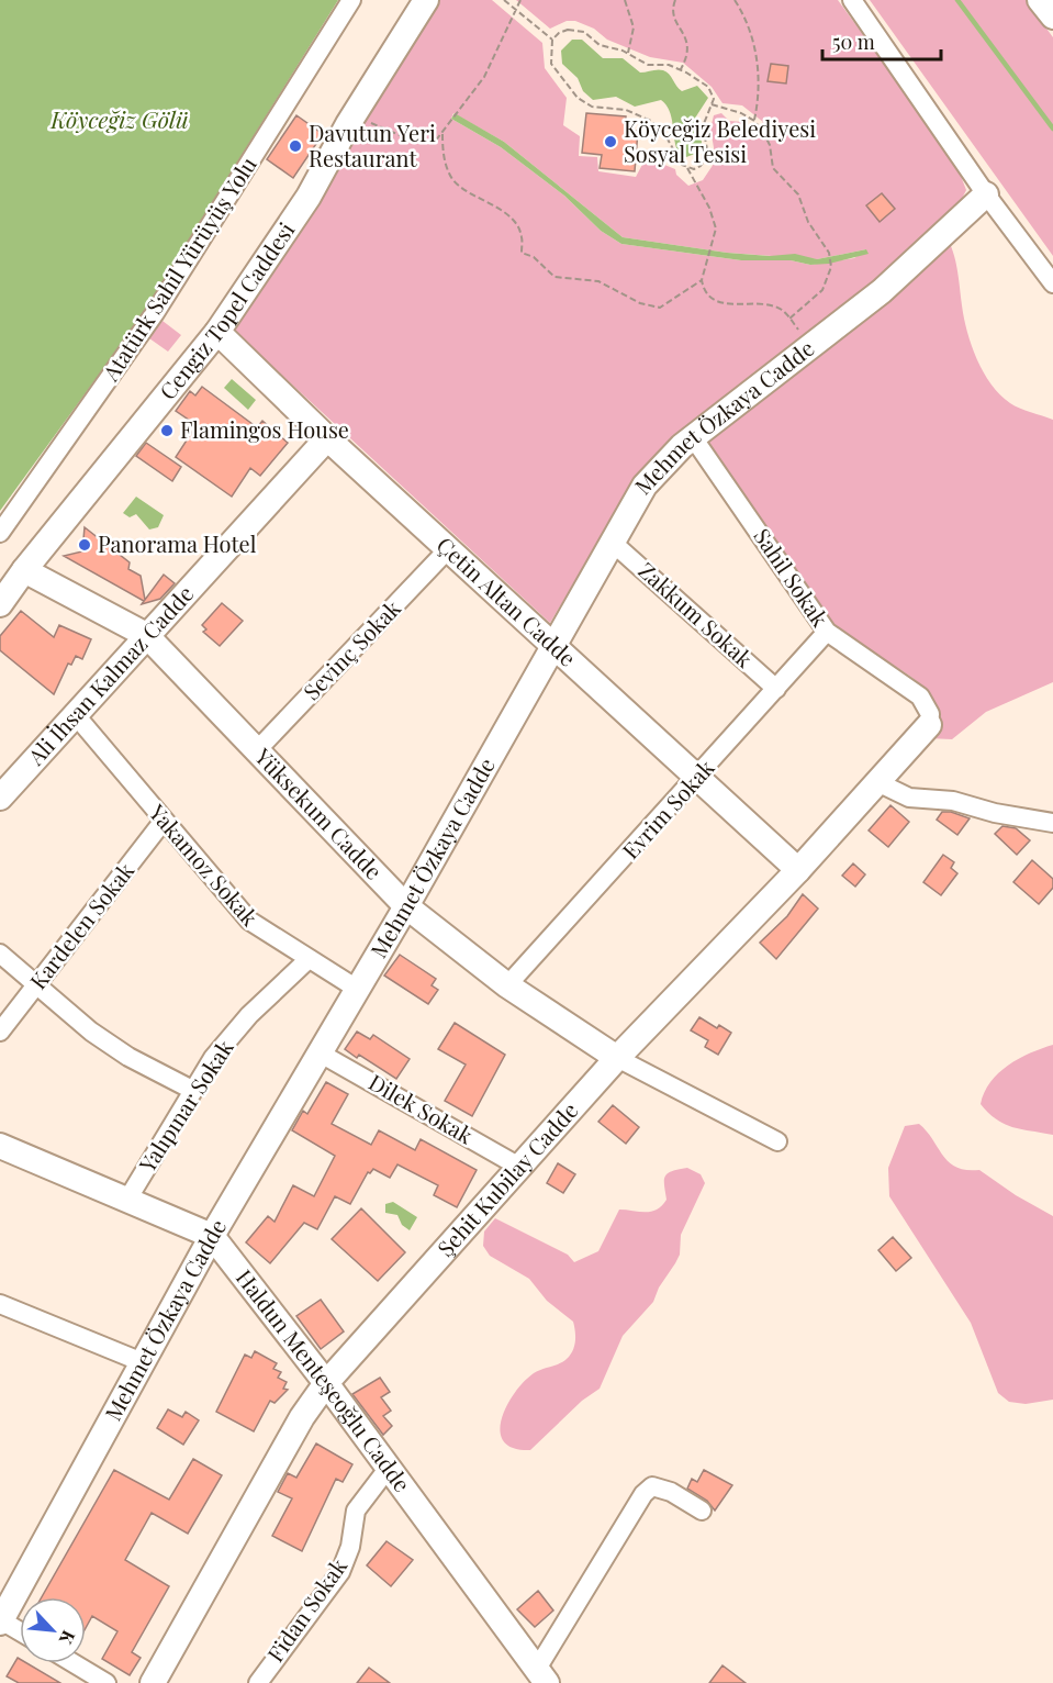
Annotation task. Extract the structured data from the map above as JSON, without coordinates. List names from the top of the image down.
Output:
{
  "streets": {
    "street": [
      "Atatürk Sahil Yürüyüş Yolu",
      "Cengiz Topel Caddesi",
      "Mehmet Özkaya Cadde",
      "Sahil Sokak",
      "Çetin Altan Cadde",
      "Zakkum Sokak",
      "Sevinç Sokak",
      "Ali İhsan Kalmaz Cadde",
      "Evrim Sokak",
      "Yüksekum Cadde",
      "Yakamoz Sokak",
      "Kardelen Sokak",
      "Yalıpınar Sokak",
      "Dilek Sokak",
      "Şehit Kubilay Cadde",
      "Haldun Menteşeoğlu Cadde",
      "Fidan Sokak"
    ]
  },
  "crossings": [
    ["Cengiz Topel Caddesi", "Çetin Altan Cadde"],
    ["Cengiz Topel Caddesi", "Yüksekum Cadde"],
    ["Mehmet Özkaya Cadde", "Sahil Sokak"],
    ["Mehmet Özkaya Cadde", "Çetin Altan Cadde"],
    ["Mehmet Özkaya Cadde", "Zakkum Sokak"],
    ["Mehmet Özkaya Cadde", "Yüksekum Cadde"],
    ["Mehmet Özkaya Cadde", "Yakamoz Sokak"],
    ["Mehmet Özkaya Cadde", "Dilek Sokak"],
    ["Mehmet Özkaya Cadde", "Haldun Menteşeoğlu Cadde"],
    ["Sahil Sokak", "Evrim Sokak"],
    ["Sahil Sokak", "Şehit Kubilay Cadde"],
    ["Çetin Altan Cadde", "Sevinç Sokak"],
    ["Çetin Altan Cadde", "Ali İhsan Kalmaz Cadde"],
    ["Çetin Altan Cadde", "Evrim Sokak"],
    ["Çetin Altan Cadde", "Şehit Kubilay Cadde"],
    ["Zakkum Sokak", "Evrim Sokak"],
    ["Sevinç Sokak", "Yüksekum Cadde"],
    ["Ali İhsan Kalmaz Cadde", "Yüksekum Cadde"],
    ["Ali İhsan Kalmaz Cadde", "Yakamoz Sokak"],
    ["Evrim Sokak", "Yüksekum Cadde"],
    ["Yüksekum Cadde", "Şehit Kubilay Cadde"],
    ["Yakamoz Sokak", "Kardelen Sokak"],
    ["Yakamoz Sokak", "Yalıpınar Sokak"],
    ["Yalıpınar Sokak", "Haldun Menteşeoğlu Cadde"],
    ["Dilek Sokak", "Şehit Kubilay Cadde"],
    ["Şehit Kubilay Cadde", "Haldun Menteşeoğlu Cadde"],
    ["Haldun Menteşeoğlu Cadde", "Fidan Sokak"]
  ],
  "water": ["Köyceğiz Gölü"],
  "places": [
    "Köyceğiz Belediyesi Sosyal Tesisi",
    "Davutun Yeri Restaurant",
    "Flamingos House",
    "Panorama Hotel"
  ],
  "scale_bar": "50 m",
  "north": "bottom right"
}
